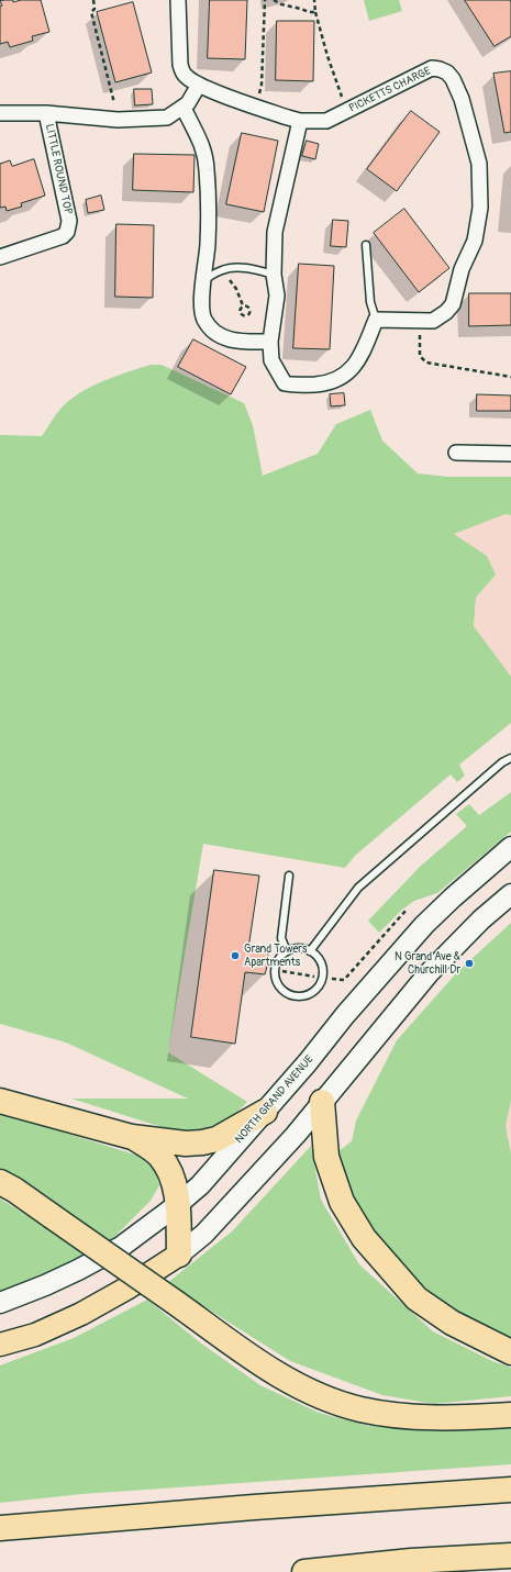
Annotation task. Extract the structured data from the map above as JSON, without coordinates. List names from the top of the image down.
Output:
{
  "streets": {
    "main road": ["NORTH GRAND AVENUE"],
    "street": ["PICKETTS CHARGE", "LITTLE ROUND TOP"]
  },
  "places": ["Grand Towers Apartments", "N Grand Ave & Churchill Dr"]
}
